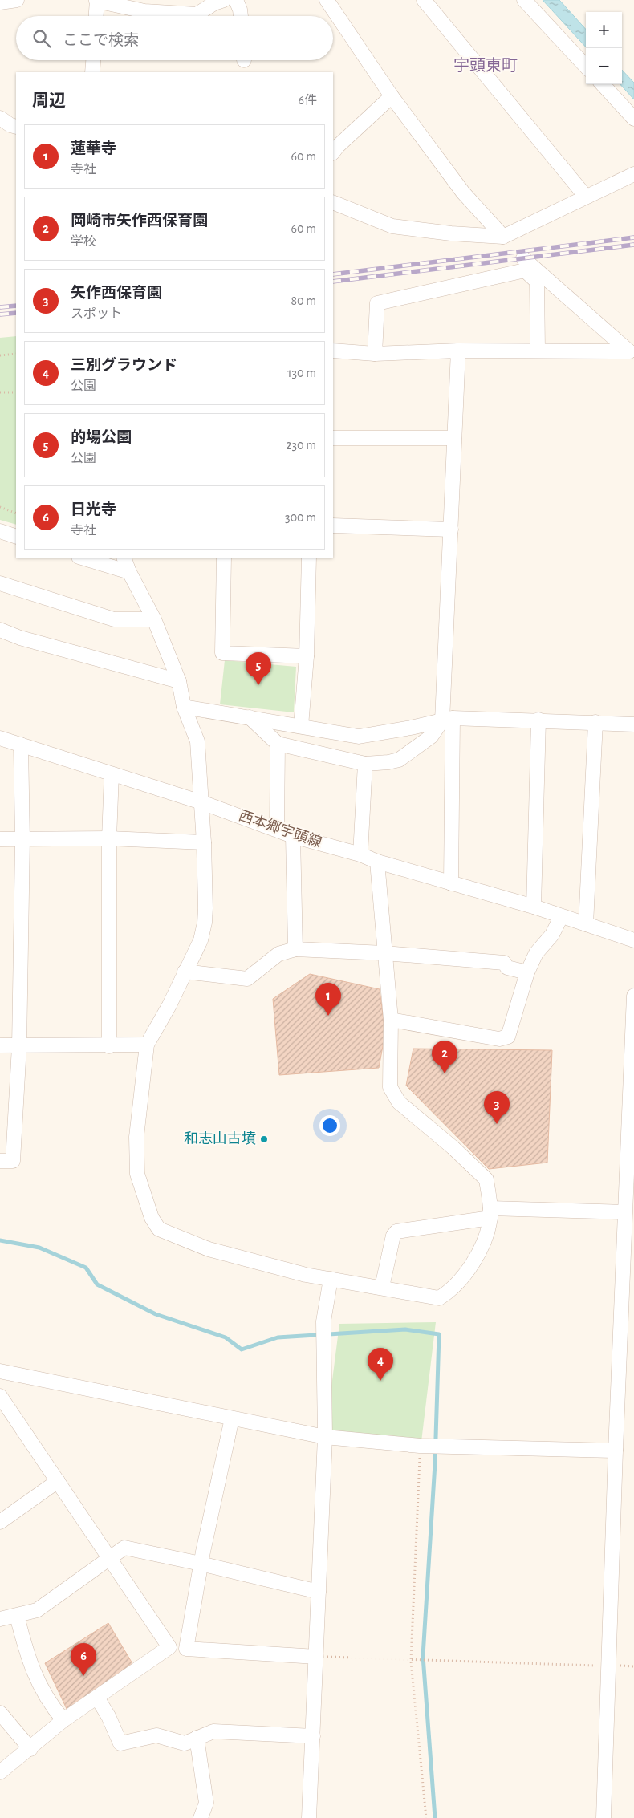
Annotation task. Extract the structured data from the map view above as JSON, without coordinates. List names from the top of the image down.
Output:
{
  "streets": {
    "street": ["西本郷宇頭線"]
  },
  "districts": ["宇頭東町"],
  "places": ["和志山古墳"],
  "page": {
    "map_buttons": ["+", "−"],
    "search": "ここで検索",
    "heading": ["周辺", "6件"],
    "list": [
      {
        "mark": "1",
        "name": "蓮華寺",
        "note": "寺社",
        "value": "60 m"
      },
      {
        "mark": "2",
        "name": "岡崎市矢作西保育園",
        "note": "学校",
        "value": "60 m"
      },
      {
        "mark": "3",
        "name": "矢作西保育園",
        "note": "スポット",
        "value": "80 m"
      },
      {
        "mark": "4",
        "name": "三別グラウンド",
        "note": "公園",
        "value": "130 m"
      },
      {
        "mark": "5",
        "name": "的場公園",
        "note": "公園",
        "value": "230 m"
      },
      {
        "mark": "6",
        "name": "日光寺",
        "note": "寺社",
        "value": "300 m"
      }
    ],
    "pins": [
      "5",
      "1",
      "2",
      "3",
      "4",
      "6"
    ]
  }
}
